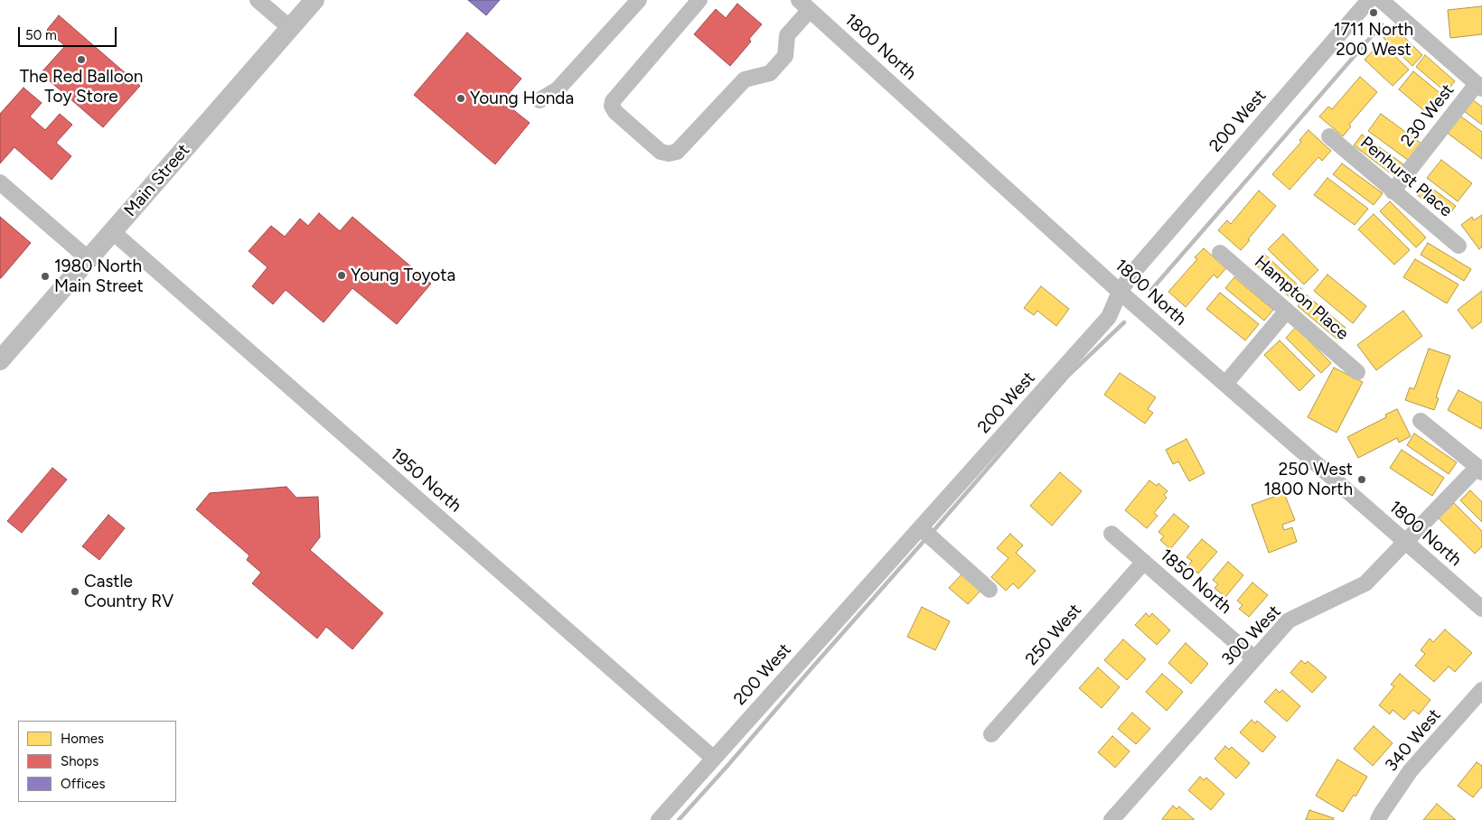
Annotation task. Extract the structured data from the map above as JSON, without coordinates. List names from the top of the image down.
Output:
{
  "streets": {
    "main road": ["Main Street"],
    "street": [
      "1800 North",
      "230 West",
      "200 West",
      "Penhurst Place",
      "Hampton Place",
      "1950 North",
      "1850 North",
      "250 West",
      "300 West",
      "340 West"
    ]
  },
  "crossings": [
    ["1800 North", "200 West"],
    ["1800 North", "300 West"],
    ["230 West", "Penhurst Place"],
    ["200 West", "1950 North"],
    ["Main Street", "1950 North"],
    ["1850 North", "250 West"],
    ["1850 North", "300 West"]
  ],
  "places": [
    "1711 North 200 West",
    "The Red Balloon Toy Store",
    "Young Honda",
    "Young Toyota",
    "1980 North Main Street",
    "250 West 1800 North",
    "Castle Country RV"
  ],
  "legend": ["Homes", "Shops", "Offices"],
  "scale_bar": "50 m"
}
